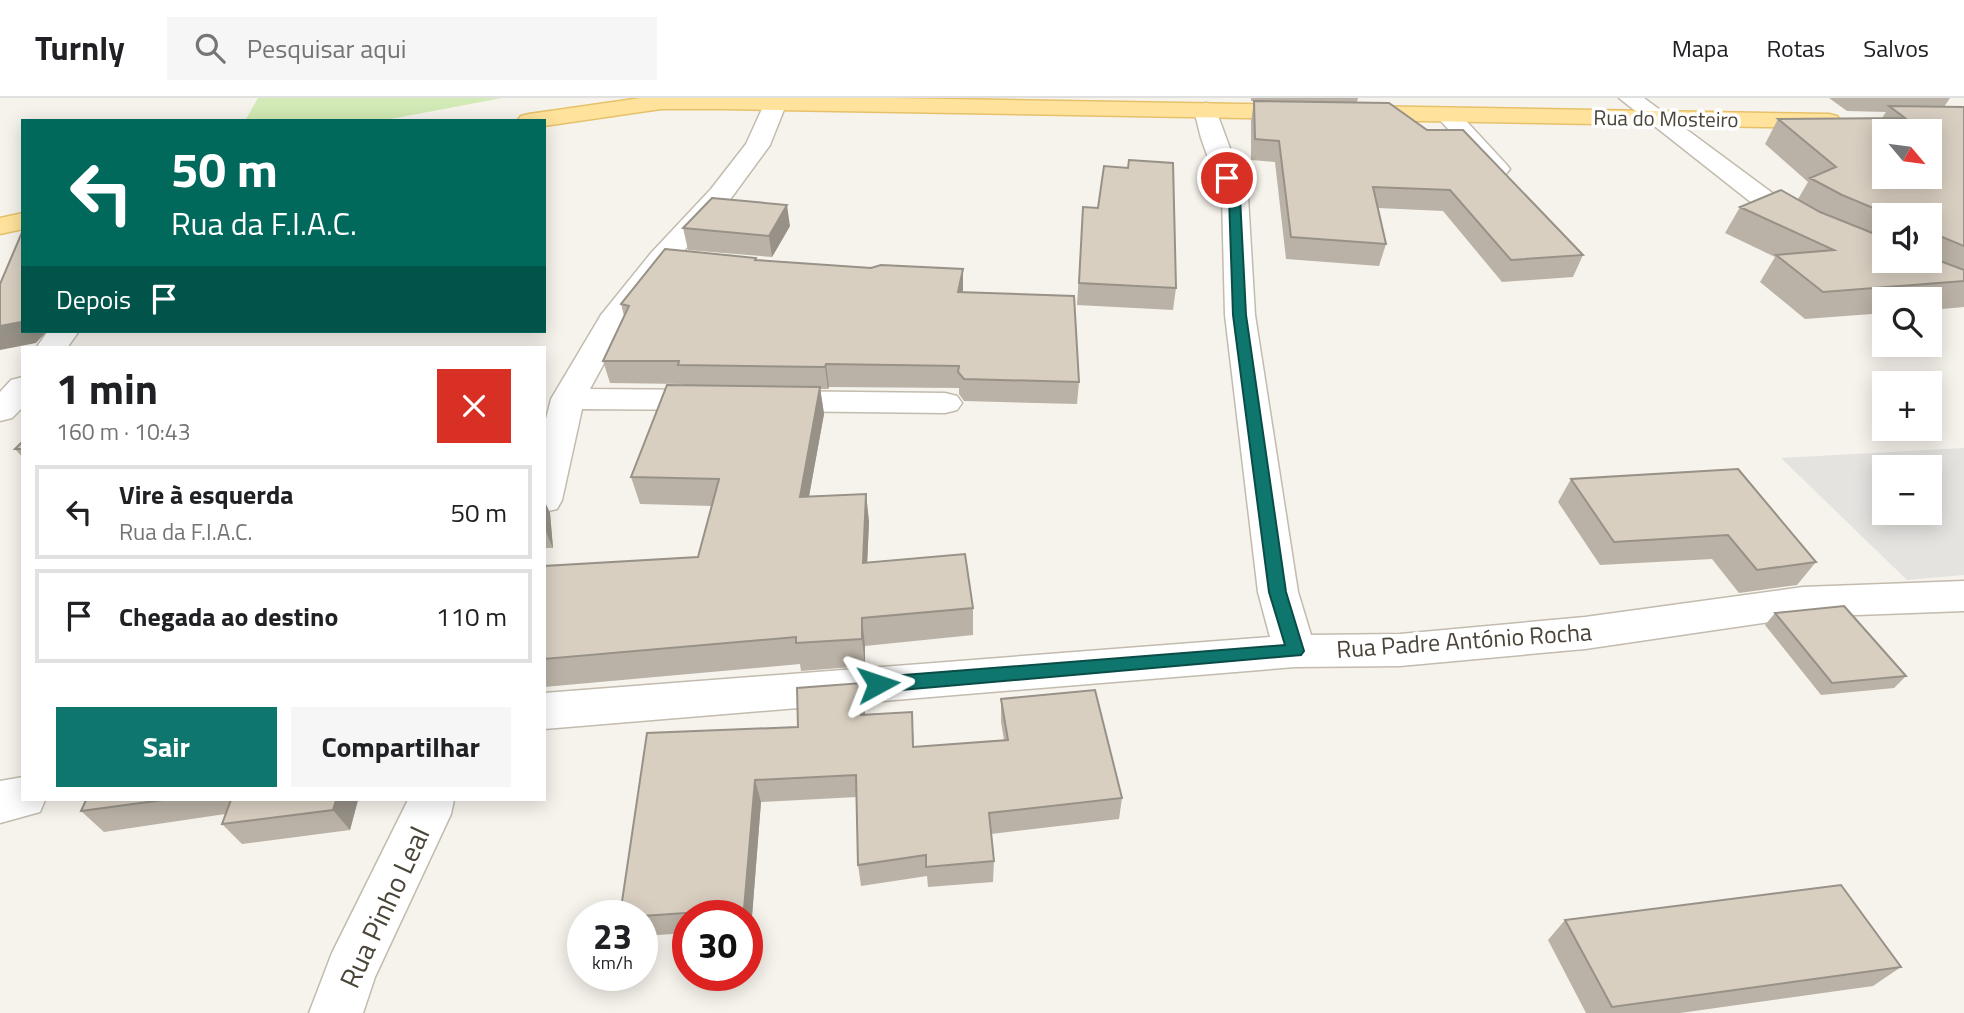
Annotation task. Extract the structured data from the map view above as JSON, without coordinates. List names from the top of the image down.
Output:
{
  "streets": {
    "main road": ["Rua do Mosteiro"],
    "street": ["Rua Padre António Rocha", "Rua Pinho Leal"]
  },
  "north": "bottom right",
  "page": {
    "header": "Turnly",
    "search": "Pesquisar aqui",
    "nav": ["Mapa", "Rotas", "Salvos"],
    "map_buttons": ["+", "−"],
    "turn": ["50 m", "Rua da F.I.A.C."],
    "then": "Depois",
    "heading": ["1 min", "160 m · 10:43"],
    "list": [
      {
        "name": "Vire à esquerda",
        "note": "Rua da F.I.A.C.",
        "value": "50 m"
      },
      {
        "name": "Chegada ao destino",
        "value": "110 m"
      }
    ],
    "buttons": ["Sair", "Compartilhar"],
    "speed": "23 km/h",
    "limit": "30"
  }
}
